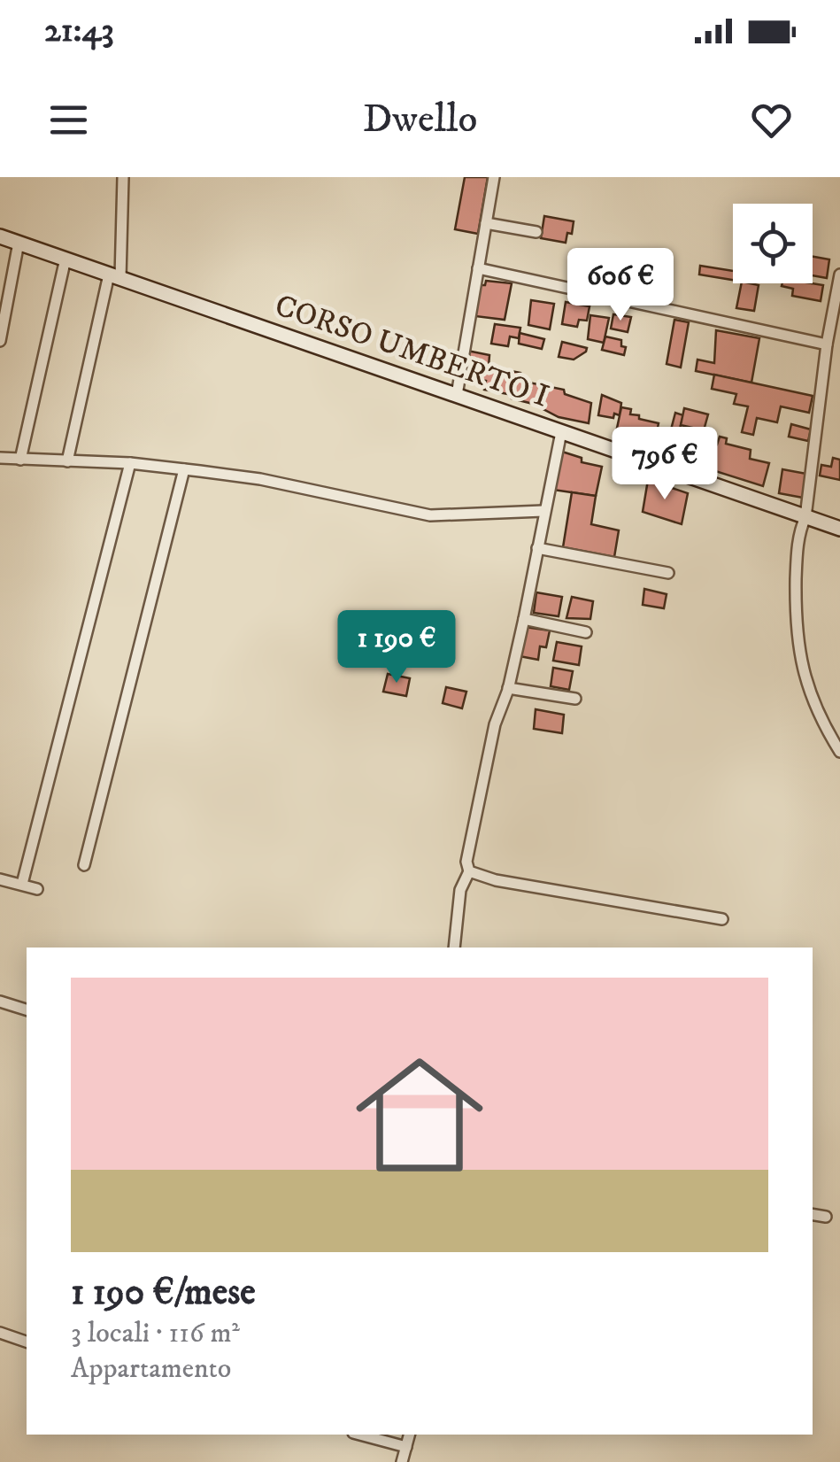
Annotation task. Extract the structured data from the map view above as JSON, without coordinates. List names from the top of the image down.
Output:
{
  "streets": {
    "main road": ["CORSO UMBERTO I"]
  },
  "page": {
    "status": "21:43",
    "header": "Dwello",
    "price": ["606 €", "796 €", "1 190 €"],
    "list": [
      {
        "name": "1 190 €/mese",
        "note": "3 locali · 116 m² · Appartamento"
      }
    ]
  }
}
